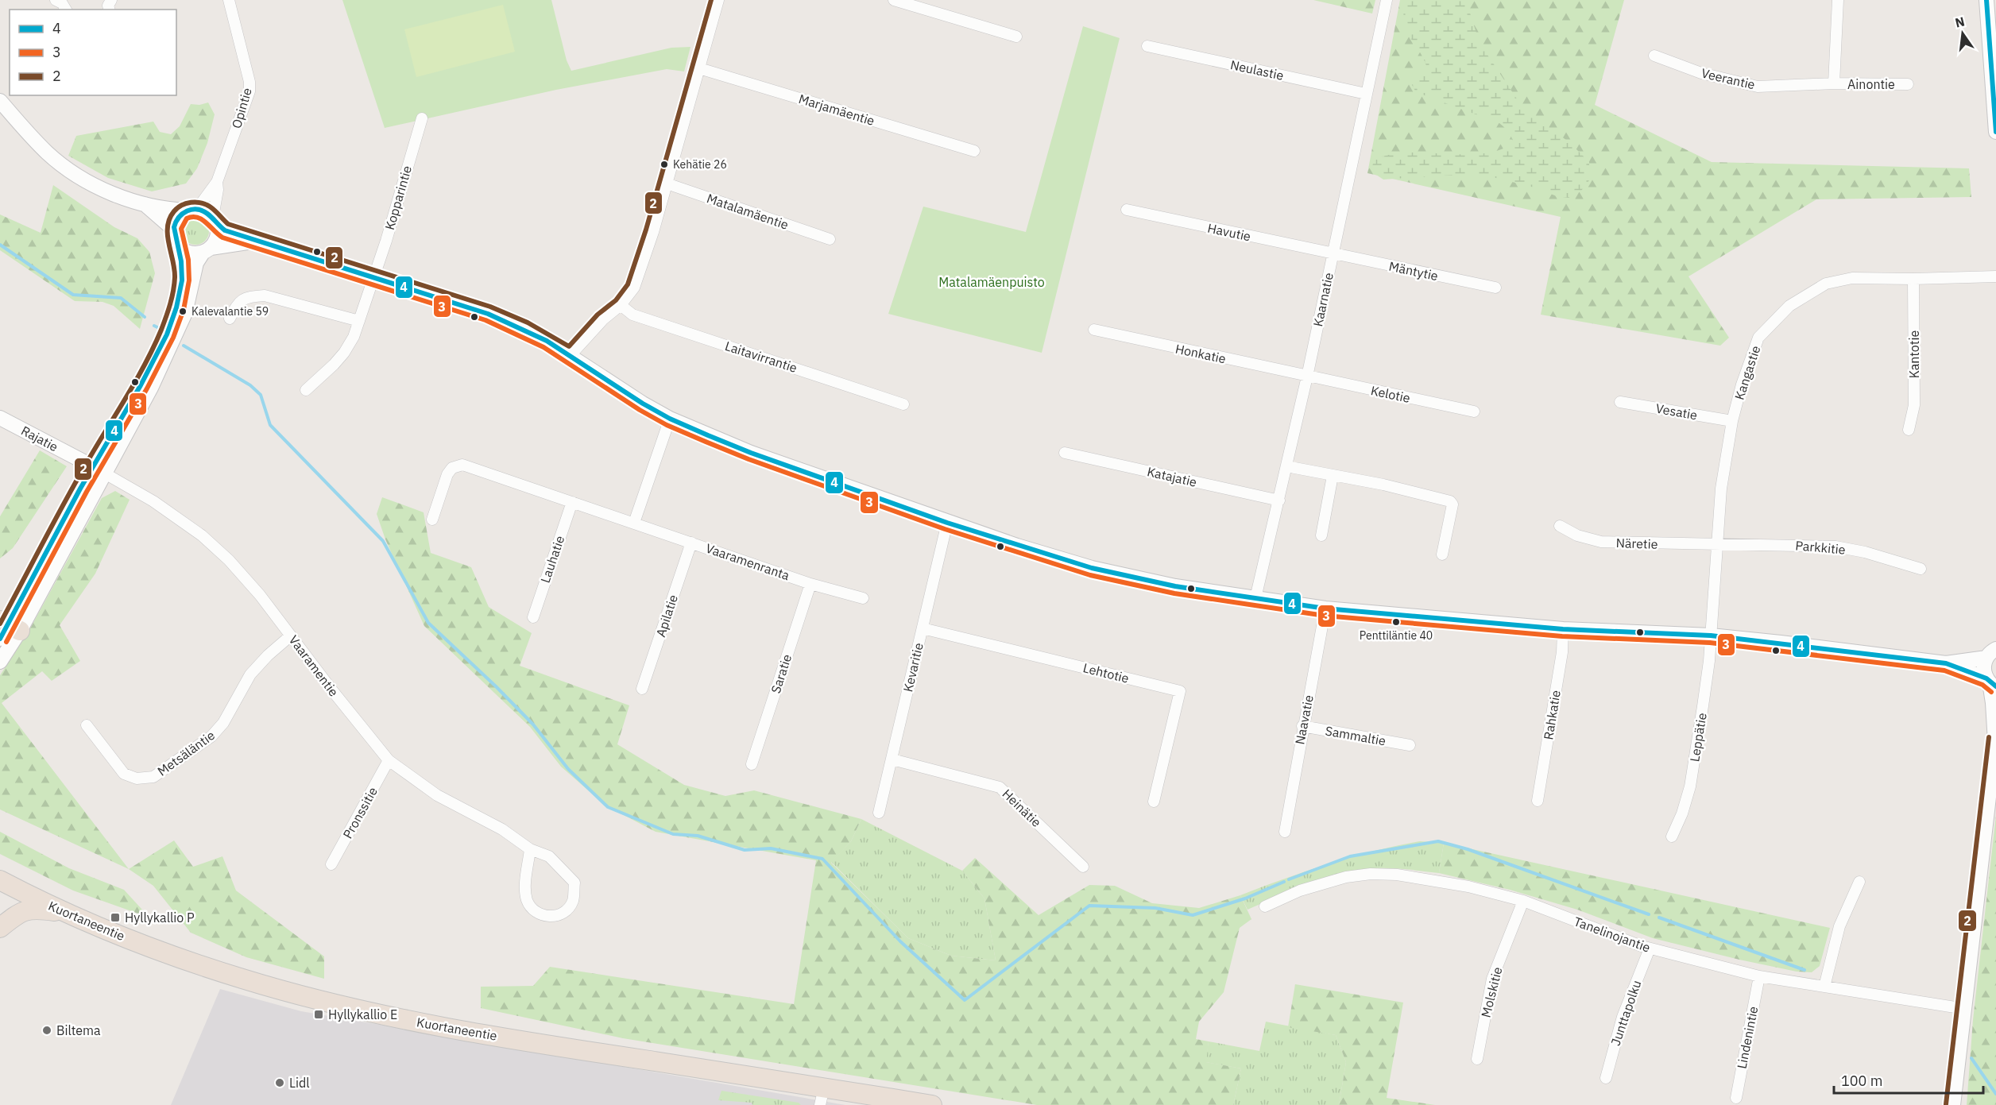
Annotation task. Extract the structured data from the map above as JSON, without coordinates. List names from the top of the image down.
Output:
{
  "streets": {
    "highway": ["Kuortaneentie"],
    "street": [
      "Neulastie",
      "Veerantie",
      "Ainontie",
      "Opintie",
      "Marjamäentie",
      "Kopparintie",
      "Matalamäentie",
      "Havutie",
      "Mäntytie",
      "Kaarnatie",
      "Honkatie",
      "Kantotie",
      "Laitavirrantie",
      "Kangastie",
      "Kelotie",
      "Vesatie",
      "Rajatie",
      "Katajatie",
      "Näretie",
      "Parkkitie",
      "Lauhatie",
      "Vaaramenranta",
      "Apilatie",
      "Vaaramentie",
      "Kevaritie",
      "Lehtotie",
      "Saratie",
      "Rahkatie",
      "Naavatie",
      "Sammaltie",
      "Leppätie",
      "Metsäläntie",
      "Heinätie",
      "Pronssitie",
      "Tanelinojantie",
      "Molskitie",
      "Junttapolku",
      "Lindenintie"
    ]
  },
  "crossings": [
    ["Neulastie", "Kaarnatie"],
    ["Veerantie", "Ainontie"],
    ["Havutie", "Mäntytie"],
    ["Havutie", "Kaarnatie"],
    ["Mäntytie", "Kaarnatie"],
    ["Kaarnatie", "Honkatie"],
    ["Kaarnatie", "Kelotie"],
    ["Kaarnatie", "Katajatie"],
    ["Honkatie", "Kelotie"],
    ["Kantotie", "Kangastie"],
    ["Kangastie", "Vesatie"],
    ["Kangastie", "Näretie"],
    ["Kangastie", "Parkkitie"],
    ["Kangastie", "Leppätie"],
    ["Rajatie", "Vaaramentie"],
    ["Näretie", "Parkkitie"],
    ["Lauhatie", "Vaaramenranta"],
    ["Vaaramenranta", "Apilatie"],
    ["Vaaramenranta", "Saratie"],
    ["Vaaramentie", "Metsäläntie"],
    ["Vaaramentie", "Pronssitie"],
    ["Kevaritie", "Lehtotie"],
    ["Kevaritie", "Heinätie"],
    ["Naavatie", "Sammaltie"],
    ["Tanelinojantie", "Molskitie"],
    ["Tanelinojantie", "Junttapolku"],
    ["Tanelinojantie", "Lindenintie"]
  ],
  "parks": ["Matalamäenpuisto"],
  "places": {
    "other": [
      "Kehätie 26",
      "Kalevalantie 59",
      "Penttiläntie 40",
      "Biltema",
      "Lidl"
    ],
    "transit": ["Hyllykallio P", "Hyllykallio E"]
  },
  "lines": ["transit line 4", "transit line 2", "transit line 3"],
  "legend": ["4", "3", "2"],
  "scale_bar": "100 m",
  "north": "top"
}
